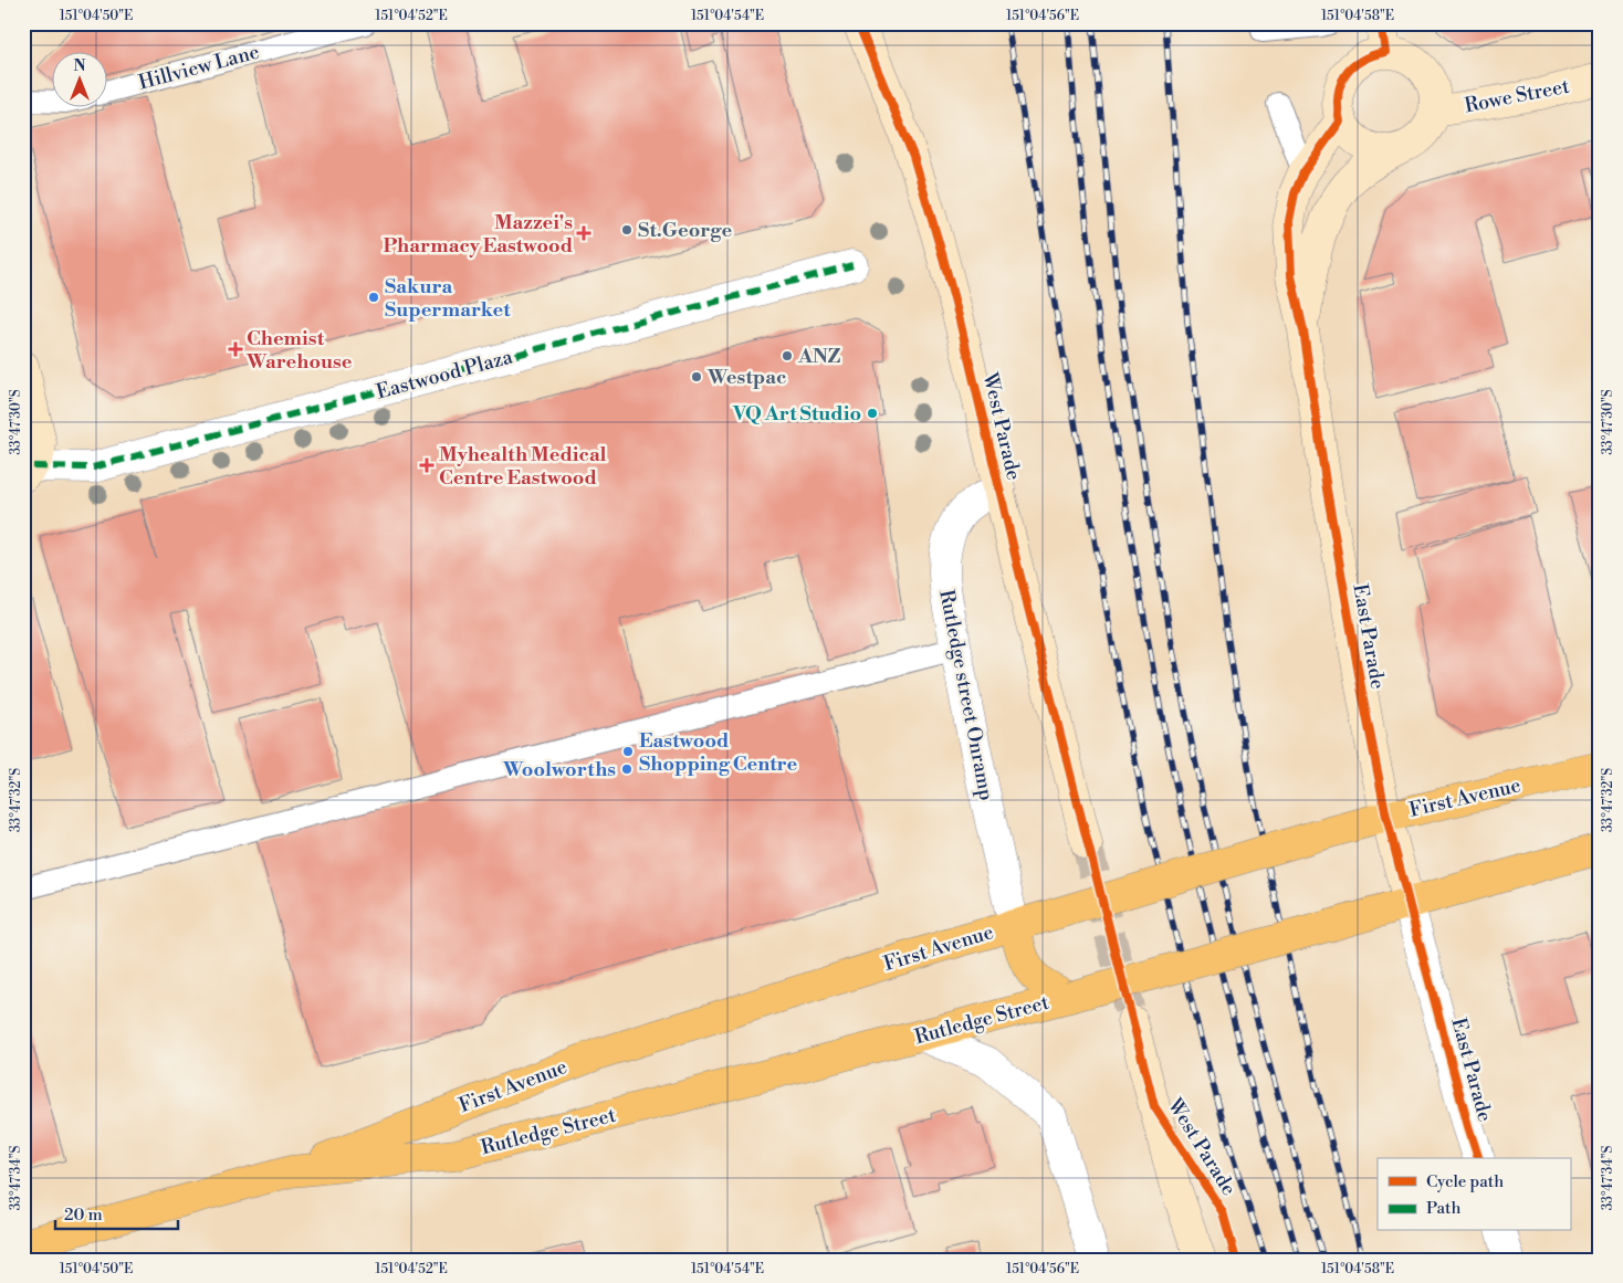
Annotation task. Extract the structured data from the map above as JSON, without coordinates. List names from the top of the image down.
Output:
{
  "streets": {
    "main road": ["First Avenue", "Rutledge Street"],
    "street": [
      "Rowe Street",
      "Eastwood Plaza",
      "West Parade",
      "East Parade",
      "Rutledge street Onramp"
    ],
    "lane": ["Hillview Lane"]
  },
  "crossings": [
    ["Rowe Street", "East Parade"],
    ["West Parade", "Rutledge street Onramp"],
    ["East Parade", "First Avenue"],
    ["Rutledge street Onramp", "First Avenue"],
    ["First Avenue", "Rutledge Street"]
  ],
  "places": {
    "other": [
      "St.George",
      "Sakura Supermarket",
      "ANZ",
      "Westpac",
      "VQ Art Studio",
      "Eastwood Shopping Centre",
      "Woolworths"
    ],
    "health": ["Mazzei's Pharmacy Eastwood", "Chemist Warehouse", "Myhealth Medical Centre Eastwood"]
  },
  "legend": ["Cycle path", "Path"],
  "scale_bar": "20 m",
  "north": "top",
  "coordinates": [
    "151°04'50\"E",
    "151°04'52\"E",
    "151°04'54\"E",
    "151°04'56\"E",
    "151°04'58\"E",
    "33°47'30\"S",
    "33°47'32\"S",
    "33°47'34\"S"
  ]
}
